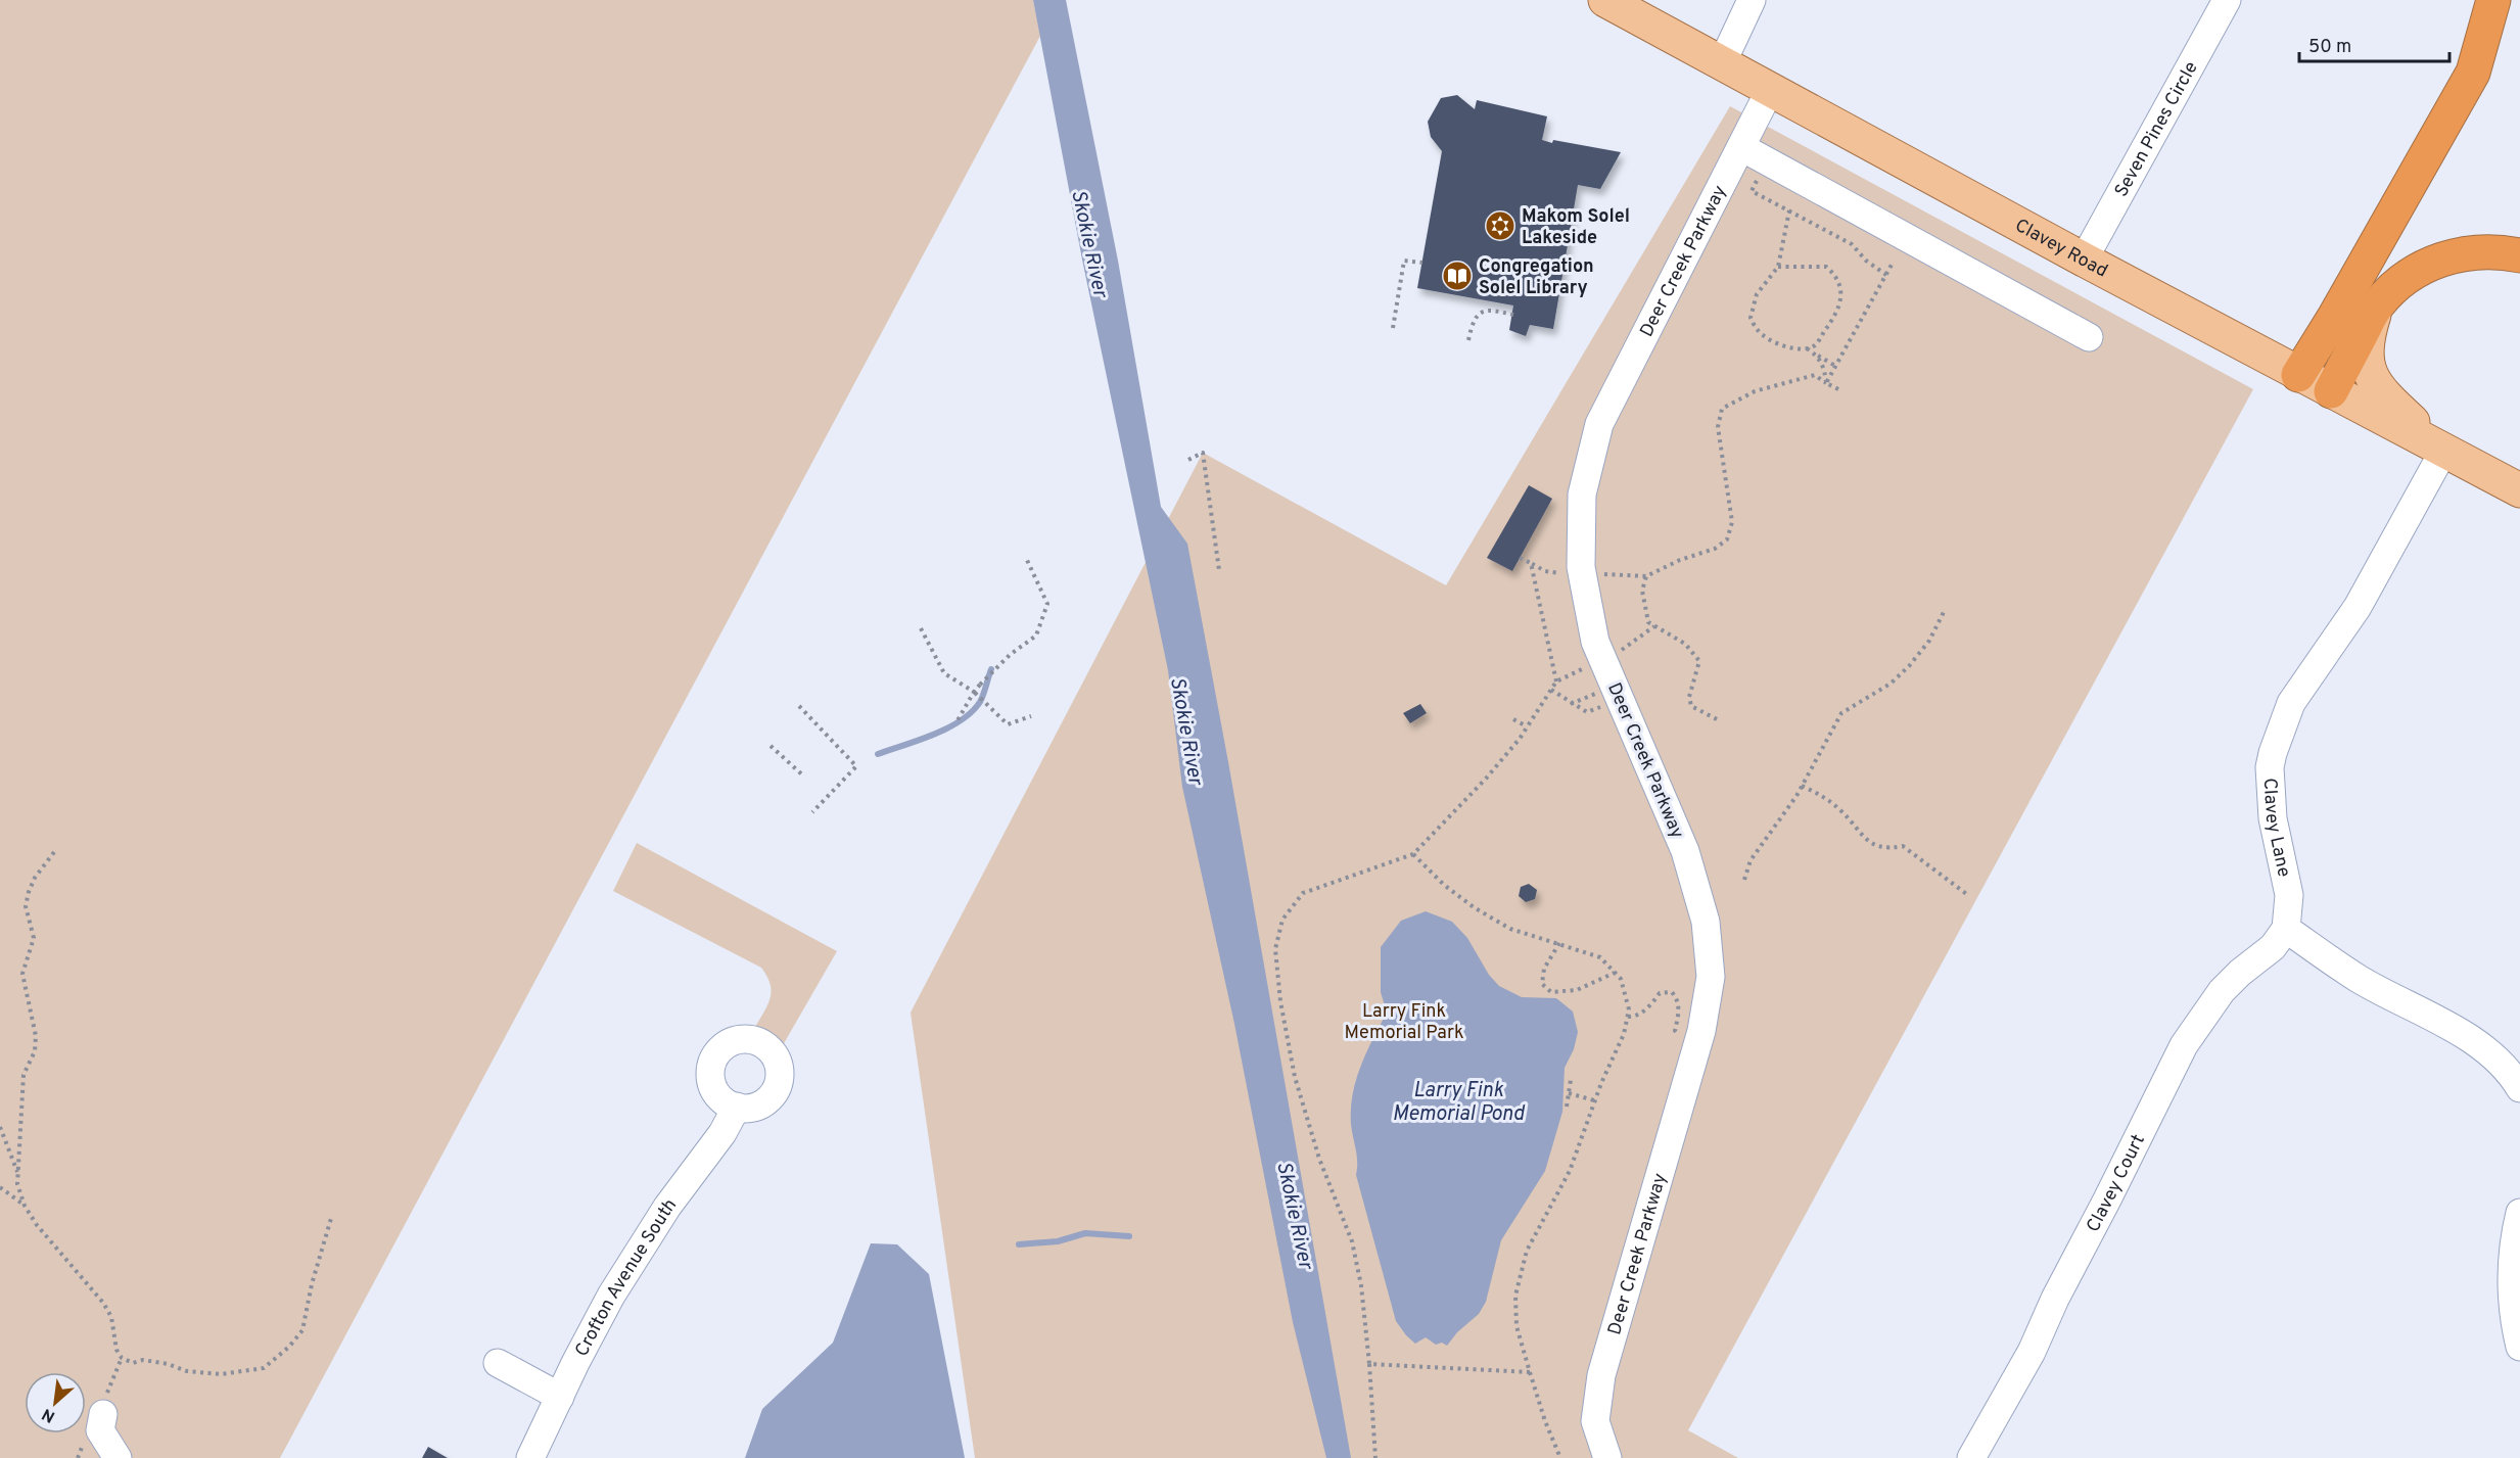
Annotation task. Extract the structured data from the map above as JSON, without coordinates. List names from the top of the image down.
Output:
{
  "streets": {
    "main road": ["Clavey Road"],
    "street": [
      "Seven Pines Circle",
      "Deer Creek Parkway",
      "Clavey Lane",
      "Clavey Court",
      "Crofton Avenue South"
    ]
  },
  "crossings": [
    ["Seven Pines Circle", "Clavey Road"],
    ["Clavey Road", "Deer Creek Parkway"],
    ["Clavey Road", "Clavey Lane"],
    ["Clavey Lane", "Clavey Court"]
  ],
  "water": ["Skokie River", "Larry Fink Memorial Pond"],
  "parks": ["Larry Fink Memorial Park"],
  "places": {
    "synagogue": ["Makom Solel Lakeside"],
    "library": ["Congregation Solel Library"]
  },
  "scale_bar": "50 m",
  "north": "bottom left"
}
